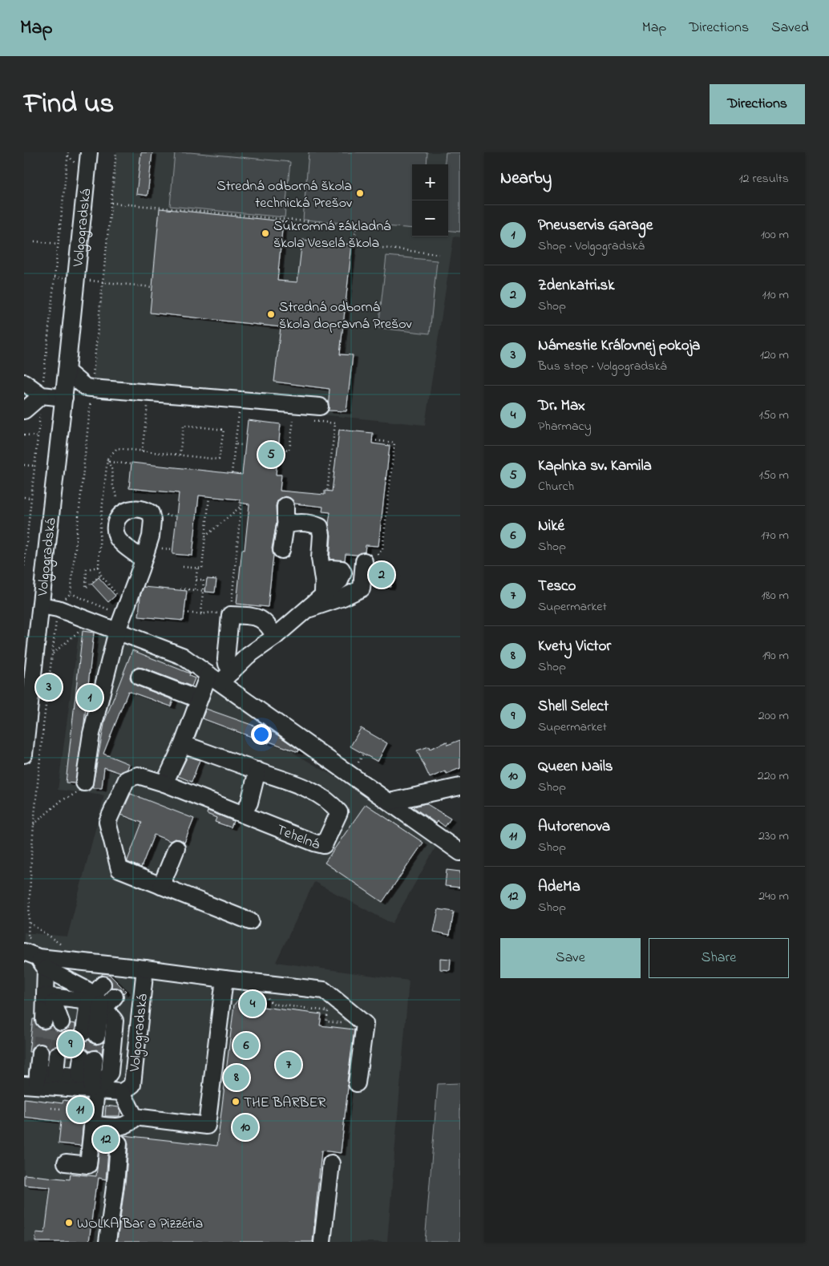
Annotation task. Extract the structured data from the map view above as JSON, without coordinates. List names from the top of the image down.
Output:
{
  "streets": {
    "street": ["Volgogradská", "Tehelná"]
  },
  "places": [
    "Stredná odborná škola technická Prešov",
    "Súkromná základná škola Veselá škola",
    "Stredná odborná škola dopravná Prešov",
    "THE BARBER",
    "WOLKA Bar a Pizzéria"
  ],
  "page": {
    "header": "Map",
    "nav": ["Map", "Directions", "Saved"],
    "title": "Find us",
    "buttons": [
      "Directions",
      ["Save", "Share"]
    ],
    "heading": ["Nearby", "12 results"],
    "map_buttons": ["+", "−"],
    "list": [
      {
        "mark": "1",
        "name": "Pneuservis Garage",
        "note": "Shop · Volgogradská",
        "value": "100 m"
      },
      {
        "mark": "2",
        "name": "Zdenkatri.sk",
        "note": "Shop",
        "value": "110 m"
      },
      {
        "mark": "3",
        "name": "Námestie Kráľovnej pokoja",
        "note": "Bus stop · Volgogradská",
        "value": "120 m"
      },
      {
        "mark": "4",
        "name": "Dr. Max",
        "note": "Pharmacy",
        "value": "150 m"
      },
      {
        "mark": "5",
        "name": "Kaplnka sv. Kamila",
        "note": "Church",
        "value": "150 m"
      },
      {
        "mark": "6",
        "name": "Niké",
        "note": "Shop",
        "value": "170 m"
      },
      {
        "mark": "7",
        "name": "Tesco",
        "note": "Supermarket",
        "value": "180 m"
      },
      {
        "mark": "8",
        "name": "Kvety Victor",
        "note": "Shop",
        "value": "190 m"
      },
      {
        "mark": "9",
        "name": "Shell Select",
        "note": "Supermarket",
        "value": "200 m"
      },
      {
        "mark": "10",
        "name": "Queen Nails",
        "note": "Shop",
        "value": "220 m"
      },
      {
        "mark": "11",
        "name": "Autorenova",
        "note": "Shop",
        "value": "230 m"
      },
      {
        "mark": "12",
        "name": "AdeMa",
        "note": "Shop",
        "value": "240 m"
      }
    ],
    "pins": [
      "5",
      "2",
      "3",
      "1",
      "4",
      "9",
      "6",
      "7",
      "8",
      "11",
      "10",
      "12"
    ]
  }
}
